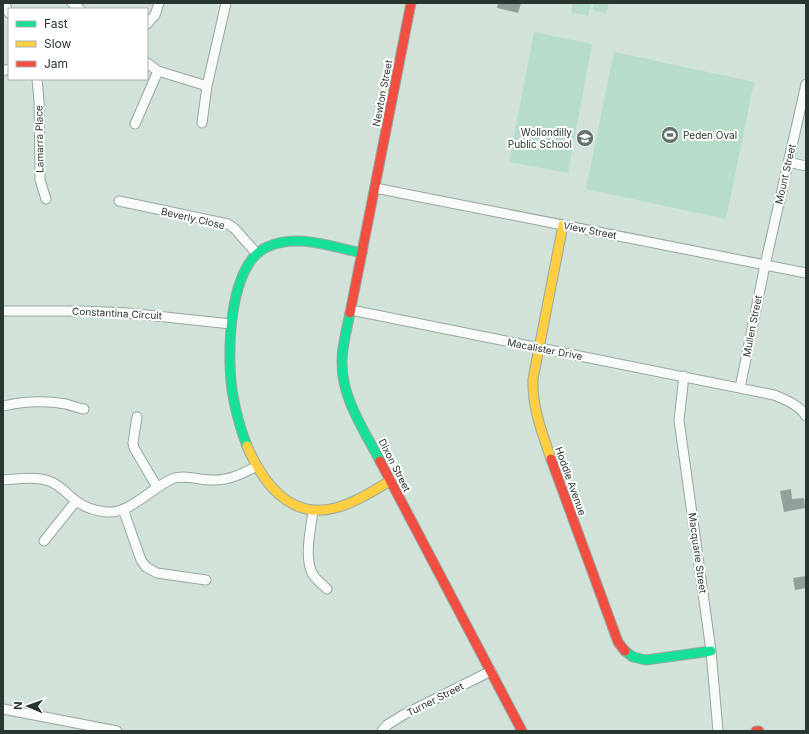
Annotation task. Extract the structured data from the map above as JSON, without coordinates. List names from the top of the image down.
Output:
{
  "streets": {
    "street": [
      "Newton Street",
      "Lamarra Place",
      "Mount Street",
      "Beverly Close",
      "View Street",
      "Constantina Circuit",
      "Mullen Street",
      "Macalister Drive",
      "Dixon Street",
      "Hoddle Avenue",
      "Macquarie Street",
      "Turner Street"
    ]
  },
  "crossings": [
    ["Newton Street", "View Street"],
    ["Newton Street", "Dixon Street"],
    ["Mount Street", "View Street"],
    ["Mount Street", "Mullen Street"],
    ["View Street", "Mullen Street"],
    ["View Street", "Dixon Street"],
    ["View Street", "Hoddle Avenue"],
    ["Mullen Street", "Macalister Drive"],
    ["Macalister Drive", "Dixon Street"],
    ["Macalister Drive", "Hoddle Avenue"],
    ["Macalister Drive", "Macquarie Street"],
    ["Dixon Street", "Turner Street"],
    ["Hoddle Avenue", "Macquarie Street"]
  ],
  "places": {
    "sports": ["Peden Oval"],
    "school or university": ["Wollondilly Public School"]
  },
  "legend": ["Fast", "Slow", "Jam"],
  "north": "left"
}
